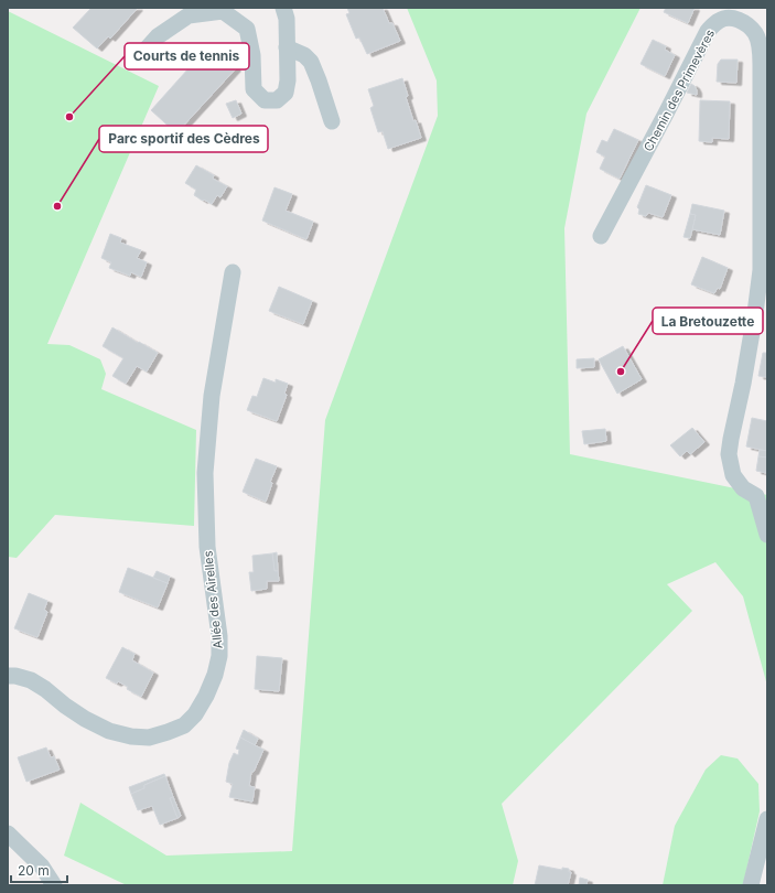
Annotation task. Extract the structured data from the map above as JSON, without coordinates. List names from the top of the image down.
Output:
{
  "streets": {
    "street": ["Chemin des Primevères", "Allée des Airelles"]
  },
  "places": ["Courts de tennis", "Parc sportif des Cèdres", "La Bretouzette"],
  "scale_bar": "20 m"
}
